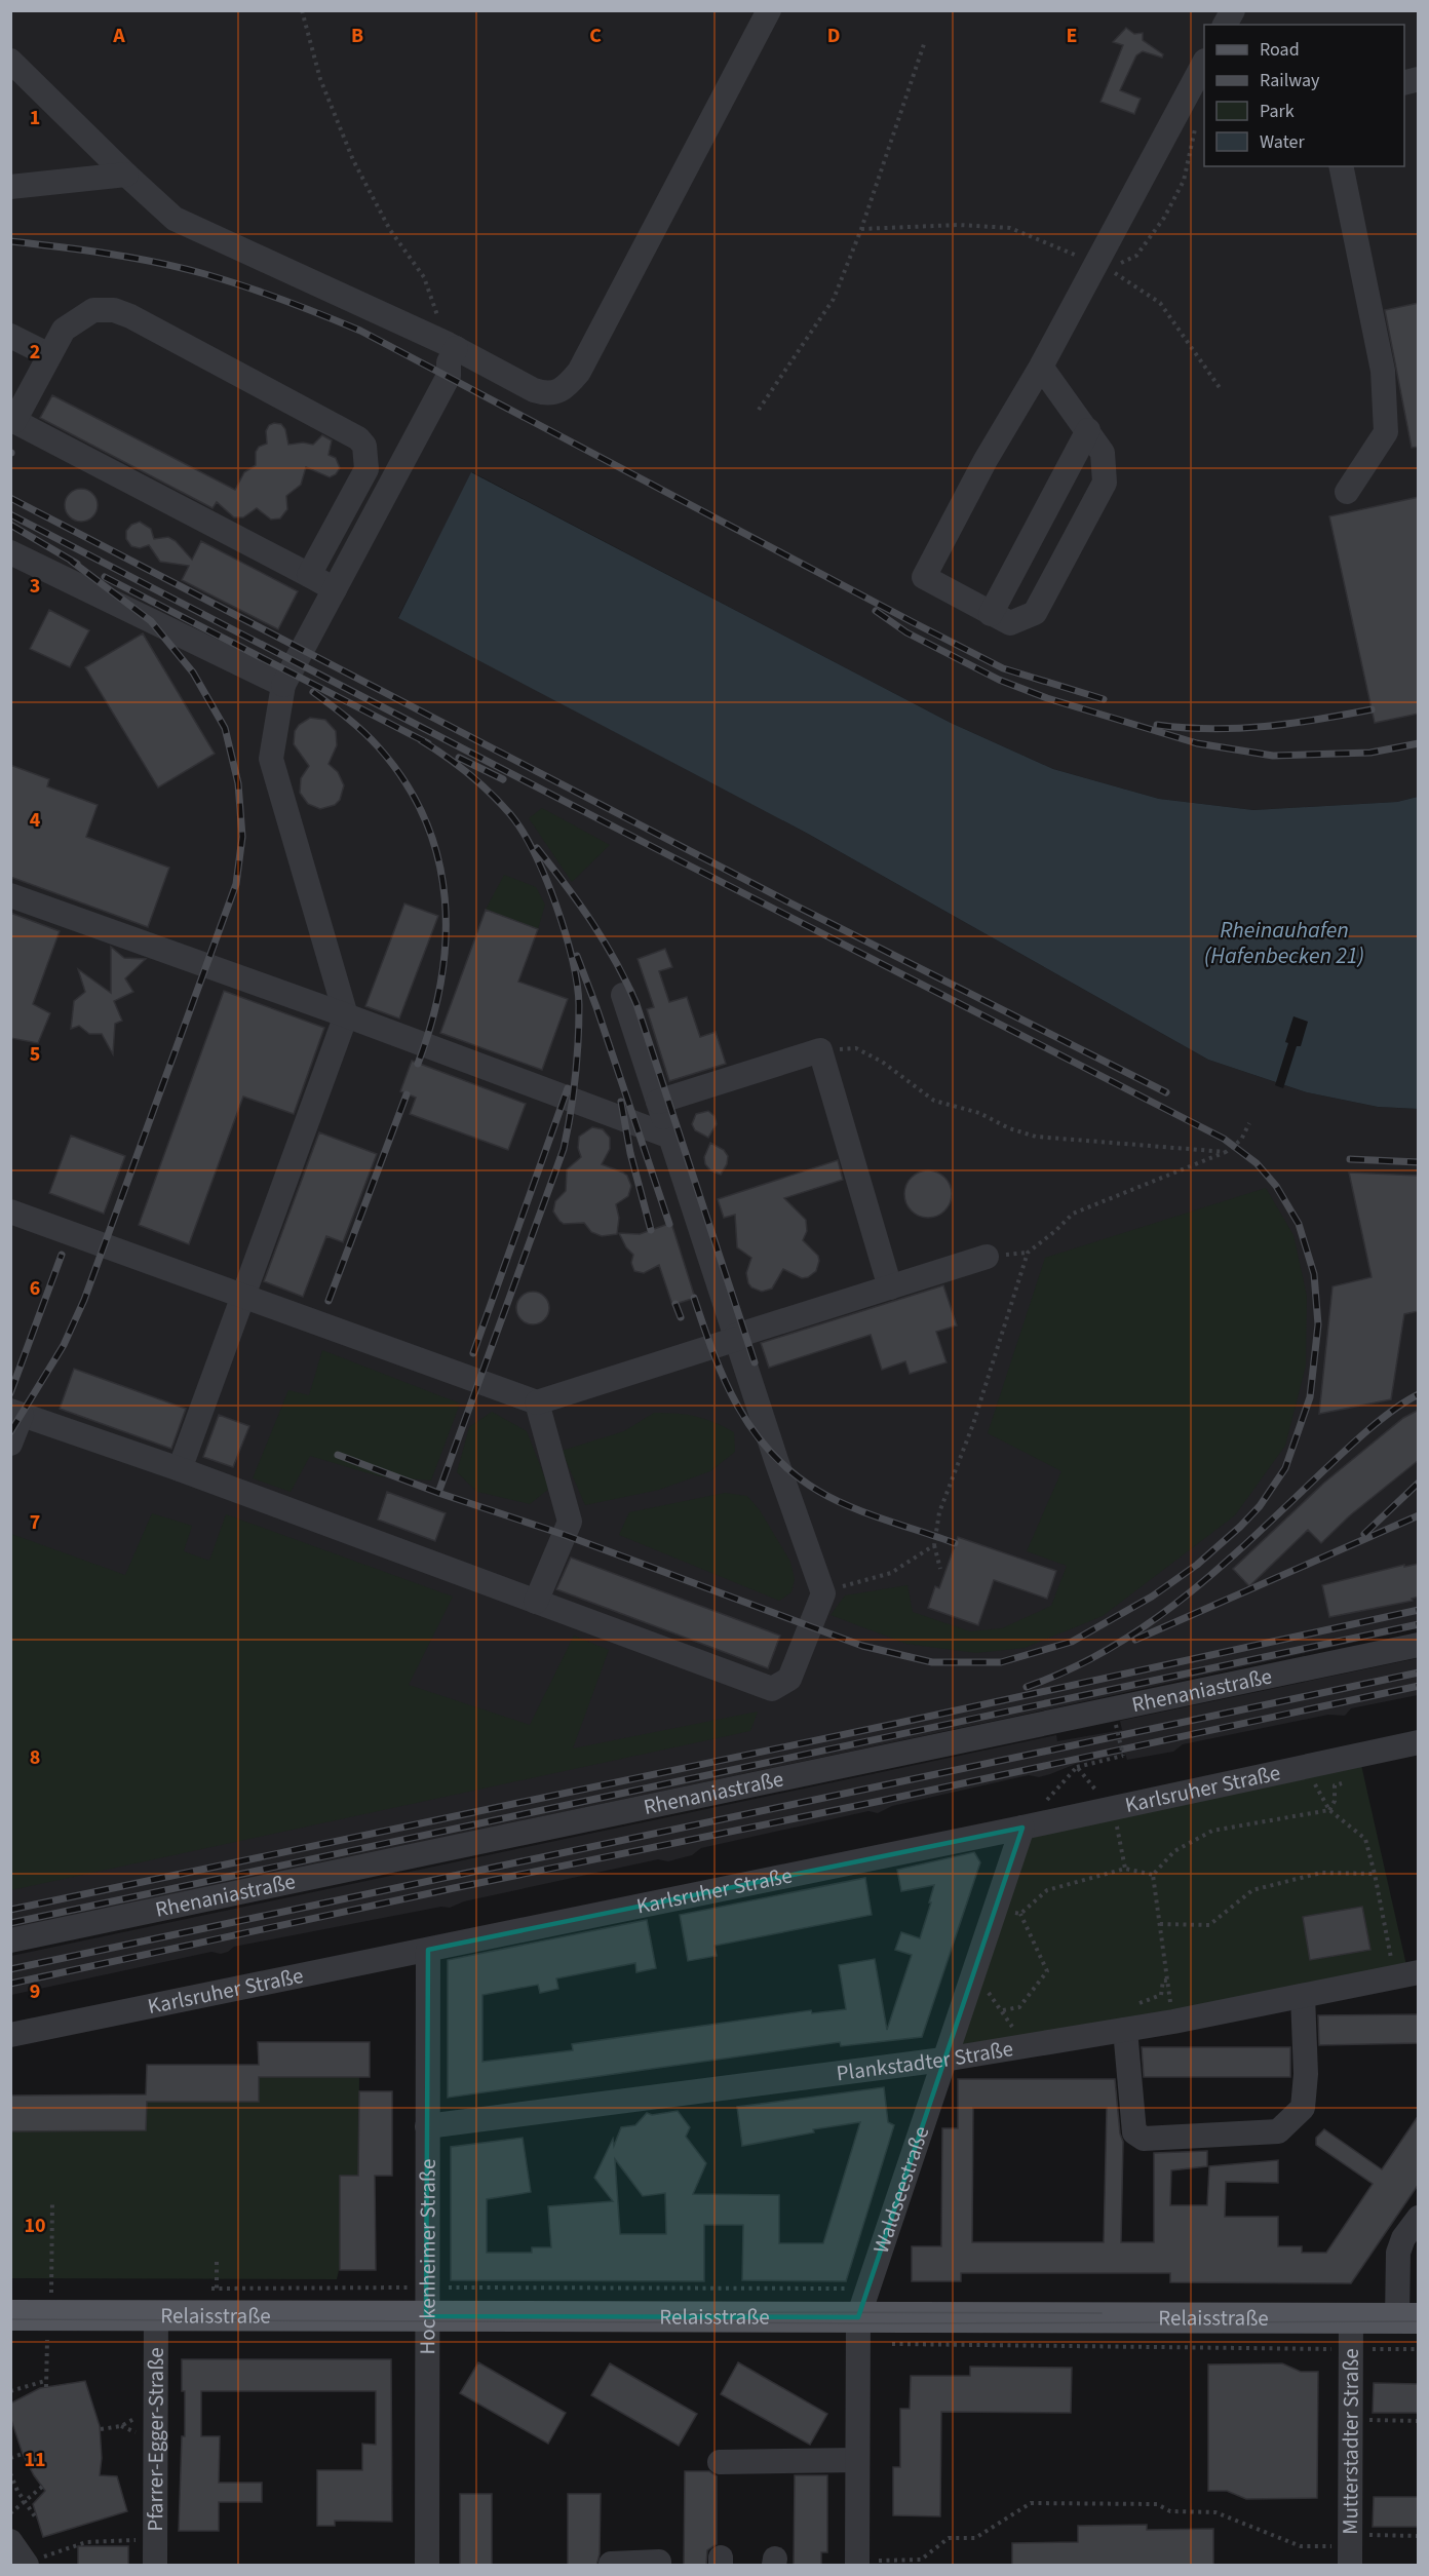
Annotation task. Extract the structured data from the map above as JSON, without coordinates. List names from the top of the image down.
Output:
{
  "streets": {
    "main road": ["Relaisstraße"],
    "street": [
      "Rhenaniastraße",
      "Karlsruher Straße",
      "Plankstadter Straße",
      "Waldseestraße",
      "Hockenheimer Straße",
      "Pfarrer-Egger-Straße",
      "Mutterstadter Straße"
    ]
  },
  "crossings": [
    ["Karlsruher Straße", "Waldseestraße"],
    ["Karlsruher Straße", "Hockenheimer Straße"],
    ["Plankstadter Straße", "Waldseestraße"],
    ["Plankstadter Straße", "Hockenheimer Straße"],
    ["Waldseestraße", "Relaisstraße"],
    ["Hockenheimer Straße", "Relaisstraße"],
    ["Relaisstraße", "Pfarrer-Egger-Straße"],
    ["Relaisstraße", "Mutterstadter Straße"]
  ],
  "water": ["Rheinauhafen (Hafenbecken 21)"],
  "legend": [
    "Road",
    "Railway",
    "Park",
    "Water"
  ],
  "grid": {
    "columns": [
      "A",
      "B",
      "C",
      "D",
      "E"
    ],
    "rows": [
      "1",
      "2",
      "3",
      "4",
      "5",
      "6",
      "7",
      "8",
      "9",
      "10",
      "11"
    ]
  }
}
